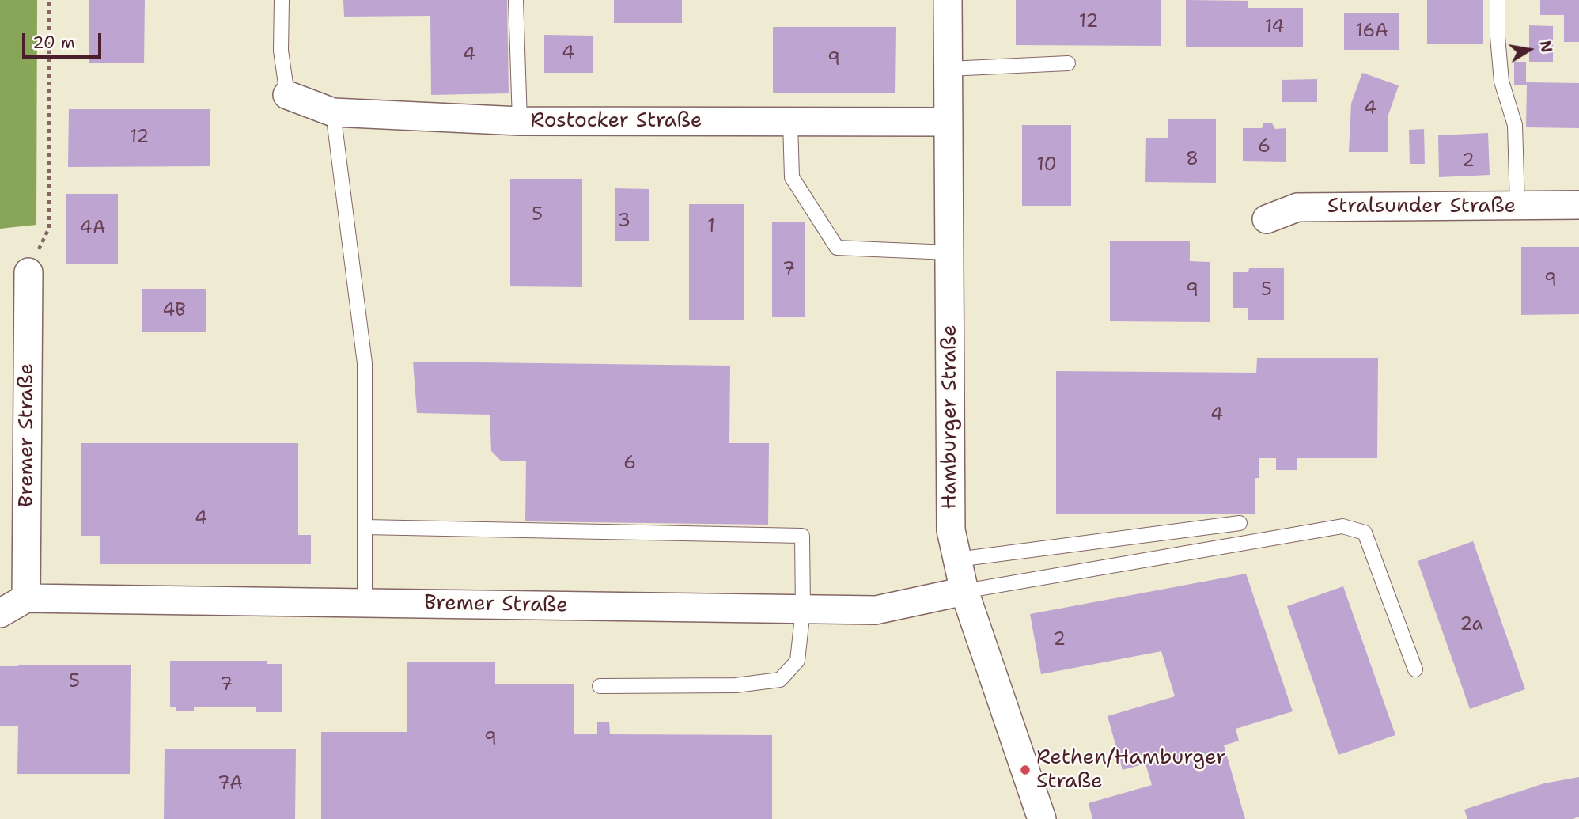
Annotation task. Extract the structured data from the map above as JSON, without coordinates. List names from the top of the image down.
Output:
{
  "streets": {
    "street": [
      "Rostocker Straße",
      "Stralsunder Straße",
      "Hamburger Straße",
      "Bremer Straße"
    ]
  },
  "crossings": [
    ["Rostocker Straße", "Hamburger Straße"],
    ["Hamburger Straße", "Bremer Straße"]
  ],
  "places": ["Rethen/Hamburger Straße"],
  "house_numbers": [
    "12",
    "14",
    "16A",
    "4",
    "4",
    "9",
    "4",
    "12",
    "6",
    "8",
    "2",
    "10",
    "5",
    "3",
    "1",
    "4A",
    "7",
    "9",
    "5",
    "9",
    "4B",
    "4",
    "6",
    "4",
    "2a",
    "2",
    "5",
    "7",
    "9",
    "7A"
  ],
  "scale_bar": "20 m",
  "north": "right"
}
